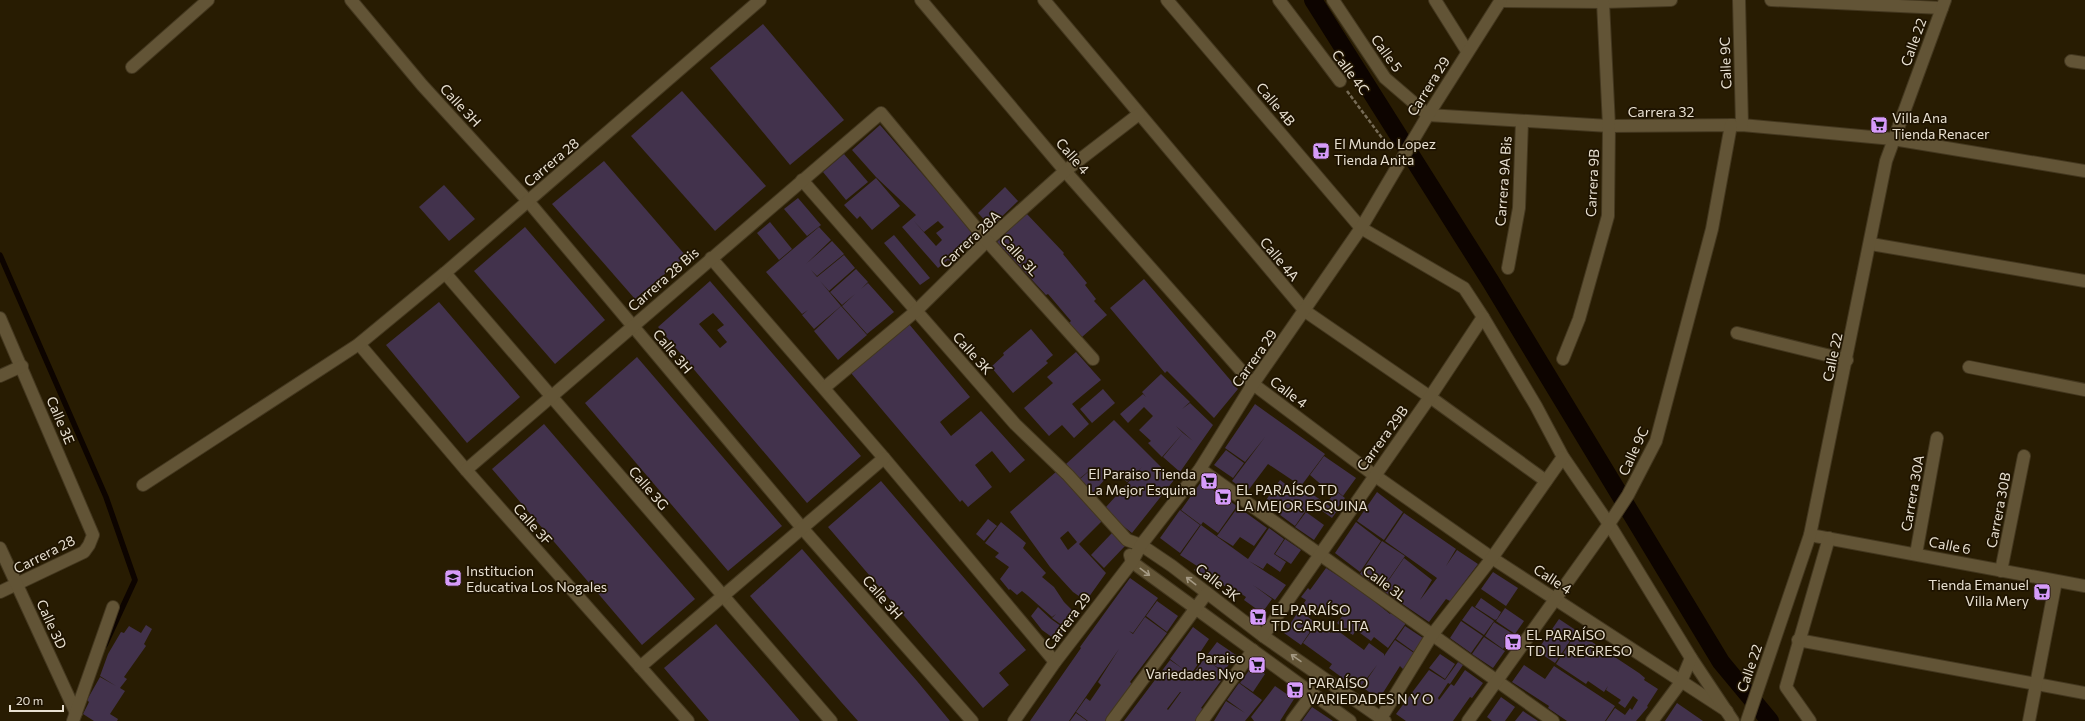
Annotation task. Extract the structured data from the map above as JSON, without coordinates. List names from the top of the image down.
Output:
{
  "streets": {
    "street": [
      "Calle 22",
      "Calle 5",
      "Calle 9C",
      "Calle 4C",
      "Carrera 29",
      "Calle 4B",
      "Calle 3H",
      "Carrera 32",
      "Calle 4",
      "Carrera 28",
      "Carrera 9A Bis",
      "Carrera 9B",
      "Carrera 28A",
      "Calle 3L",
      "Calle 4A",
      "Carrera 28 Bis",
      "Calle 3K",
      "Calle 3E",
      "Carrera 29B",
      "Calle 3G",
      "Carrera 30A",
      "Carrera 30B",
      "Calle 3F",
      "Calle 6",
      "Calle 3D"
    ]
  },
  "crossings": [
    ["Calle 22", "Carrera 32"],
    ["Calle 22", "Calle 6"],
    ["Calle 5", "Carrera 29"],
    ["Calle 5", "Carrera 32"],
    ["Calle 9C", "Carrera 32"],
    ["Calle 9C", "Calle 4"],
    ["Calle 9C", "Calle 3L"],
    ["Calle 4C", "Carrera 29"],
    ["Carrera 29", "Calle 4B"],
    ["Carrera 29", "Carrera 32"],
    ["Carrera 29", "Calle 4"],
    ["Carrera 29", "Calle 3L"],
    ["Carrera 29", "Calle 4A"],
    ["Carrera 29", "Calle 3K"],
    ["Calle 4B", "Calle 4"],
    ["Calle 3H", "Carrera 28"],
    ["Calle 3H", "Carrera 28 Bis"],
    ["Carrera 32", "Carrera 9A Bis"],
    ["Carrera 32", "Carrera 9B"],
    ["Calle 4", "Carrera 28A"],
    ["Calle 4", "Carrera 29B"],
    ["Carrera 28", "Calle 3E"],
    ["Carrera 28", "Calle 3G"],
    ["Carrera 28", "Calle 3F"],
    ["Carrera 28", "Calle 3D"],
    ["Carrera 28A", "Calle 3L"],
    ["Carrera 28A", "Calle 4A"],
    ["Carrera 28A", "Calle 3K"],
    ["Calle 3L", "Carrera 28 Bis"],
    ["Calle 3L", "Carrera 29B"],
    ["Calle 4A", "Carrera 29B"],
    ["Carrera 28 Bis", "Calle 3K"],
    ["Carrera 28 Bis", "Calle 3G"],
    ["Carrera 28 Bis", "Calle 3F"],
    ["Calle 3K", "Carrera 29B"],
    ["Carrera 30A", "Calle 6"],
    ["Carrera 30B", "Calle 6"]
  ],
  "places": {
    "supermarket": [
      "Villa Ana Tienda Renacer",
      "El Mundo Lopez Tienda Anita",
      "El Paraiso Tienda La Mejor Esquina",
      "EL PARAÍSO TD LA MEJOR ESQUINA",
      "Tienda Emanuel Villa Mery",
      "EL PARAÍSO TD CARULLITA",
      "EL PARAÍSO TD EL REGRESO",
      "Paraiso Variedades Nyo",
      "PARAÍSO VARIEDADES N Y O"
    ],
    "school or university": ["Institucion Educativa Los Nogales"]
  },
  "scale_bar": "20 m"
}
